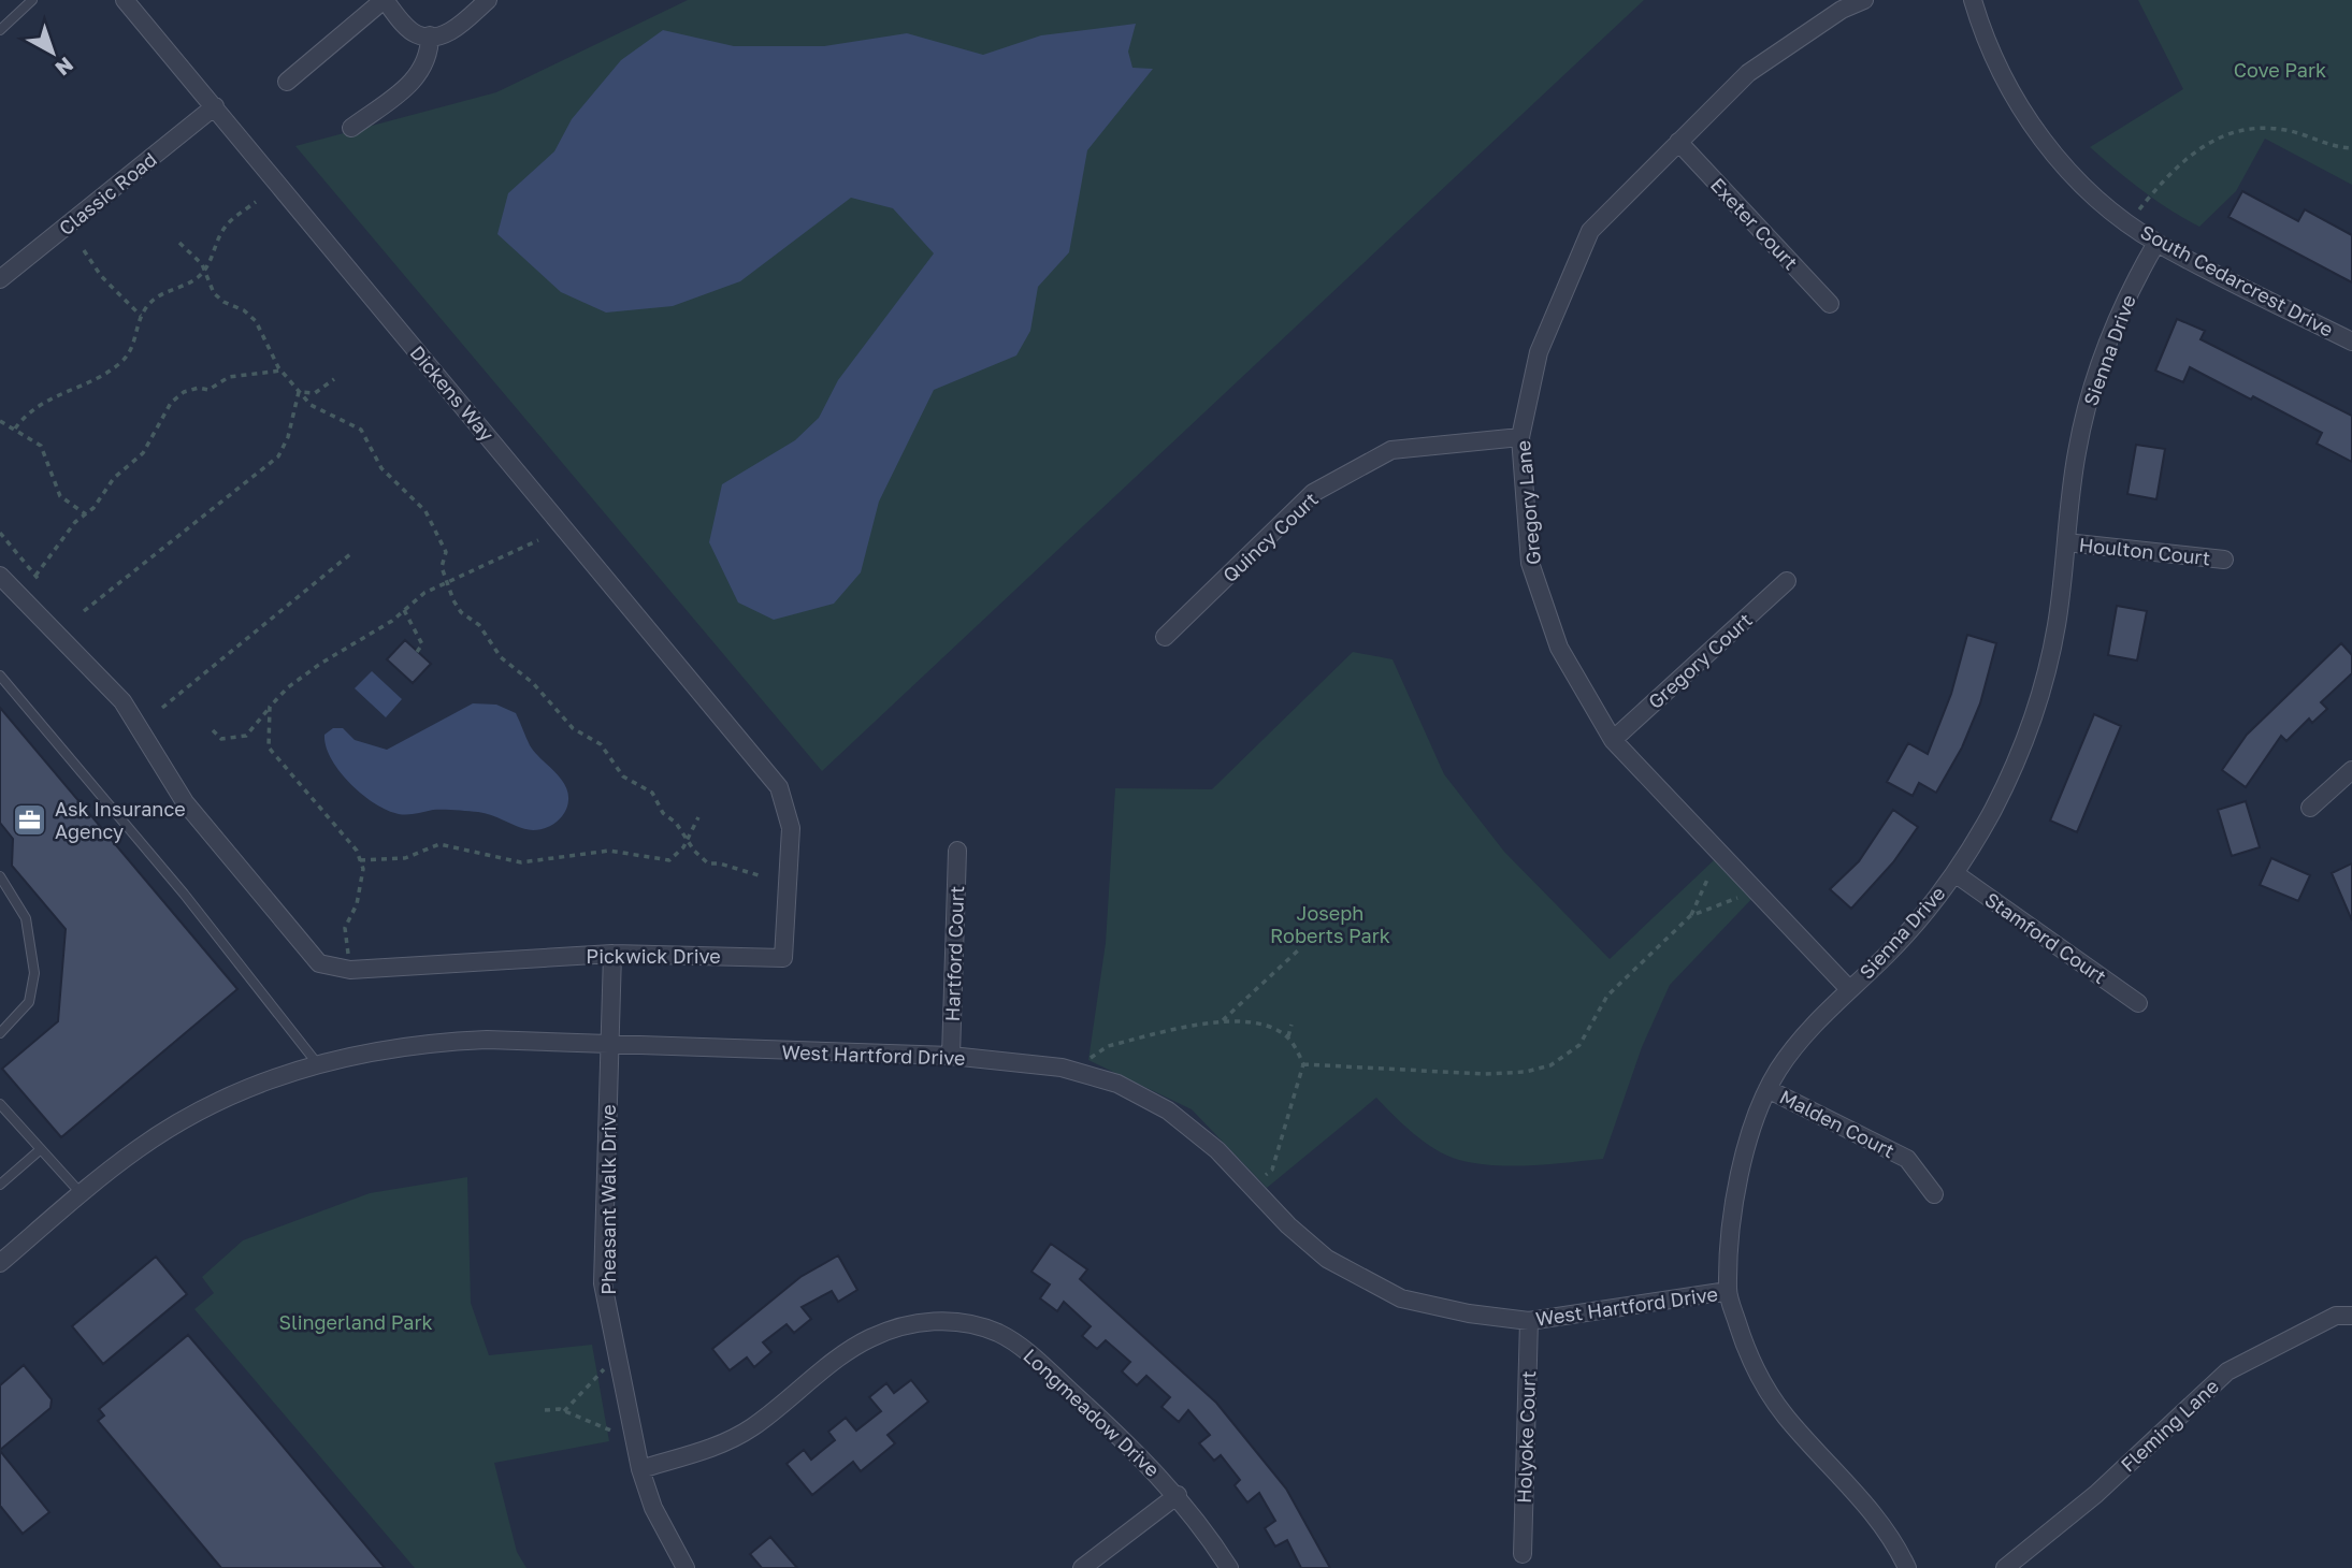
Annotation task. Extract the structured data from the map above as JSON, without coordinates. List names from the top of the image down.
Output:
{
  "streets": {
    "street": [
      "Classic Road",
      "Exeter Court",
      "South Cedarcrest Drive",
      "Sienna Drive",
      "Dickens Way",
      "Gregory Lane",
      "Quincy Court",
      "Houlton Court",
      "Gregory Court",
      "Stamford Court",
      "Hartford Court",
      "Pickwick Drive",
      "West Hartford Drive",
      "Malden Court",
      "Pheasant Walk Drive",
      "Longmeadow Drive",
      "Fleming Lane",
      "Holyoke Court"
    ]
  },
  "crossings": [
    ["Classic Road", "Dickens Way"],
    ["Exeter Court", "Gregory Lane"],
    ["South Cedarcrest Drive", "Sienna Drive"],
    ["Sienna Drive", "Gregory Lane"],
    ["Sienna Drive", "Houlton Court"],
    ["Sienna Drive", "Stamford Court"],
    ["Sienna Drive", "West Hartford Drive"],
    ["Sienna Drive", "Malden Court"],
    ["Dickens Way", "Pickwick Drive"],
    ["Gregory Lane", "Quincy Court"],
    ["Gregory Lane", "Gregory Court"],
    ["Hartford Court", "West Hartford Drive"],
    ["Pickwick Drive", "Pheasant Walk Drive"],
    ["West Hartford Drive", "Pheasant Walk Drive"],
    ["West Hartford Drive", "Holyoke Court"],
    ["Pheasant Walk Drive", "Longmeadow Drive"]
  ],
  "parks": ["Cove Park", "Joseph Roberts Park", "Slingerland Park"],
  "places": {
    "office": ["Ask Insurance Agency"]
  },
  "north": "bottom right"
}
